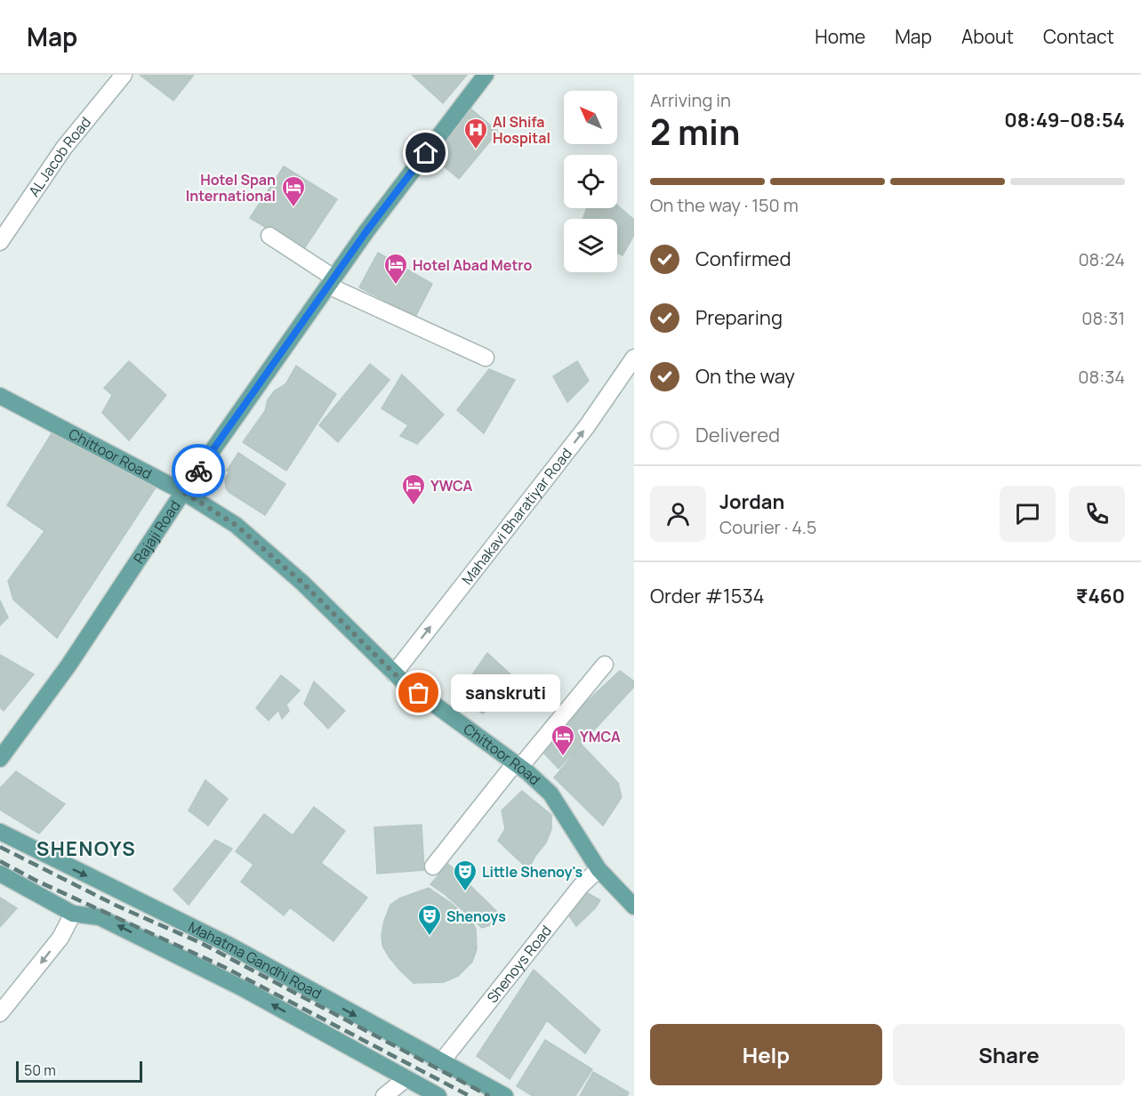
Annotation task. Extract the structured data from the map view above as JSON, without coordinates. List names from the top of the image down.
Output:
{
  "streets": {
    "main road": ["Chittoor Road", "Rajaji Road", "Mahatma Gandhi Road"],
    "street": ["AL Jacob Road", "Mahakavi Bharatiyar Road", "Shenoys Road"]
  },
  "crossings": [
    ["Chittoor Road", "Mahakavi Bharatiyar Road"],
    ["Chittoor Road", "Rajaji Road"],
    ["Chittoor Road", "Shenoys Road"],
    ["Mahatma Gandhi Road", "Shenoys Road"]
  ],
  "one_way": ["Mahakavi Bharatiyar Road"],
  "districts": ["SHENOYS"],
  "places": {
    "hospital": ["Al Shifa Hospital"],
    "hotel": [
      "Hotel Span International",
      "Hotel Abad Metro",
      "YWCA",
      "YMCA"
    ],
    "other": ["sanskruti"],
    "theatre": ["Little Shenoy's", "Shenoys"]
  },
  "scale_bar": "50 m",
  "north": "top left",
  "page": {
    "header": "Map",
    "nav": [
      "Home",
      "Map",
      "About",
      "Contact"
    ],
    "heading": ["2 min", "Arriving in", "08:49–08:54"],
    "panel": [
      "Jordan",
      "Courier · 4.5",
      "Order #1534",
      "₹460"
    ],
    "bar": "On the way · 150 m",
    "list": [
      ["Confirmed", "08:24"],
      ["Preparing", "08:31"],
      ["On the way", "08:34"],
      "Delivered"
    ],
    "bubble": "sanskruti",
    "buttons": ["Help", "Share"],
    "scale": "50 m"
  }
}
